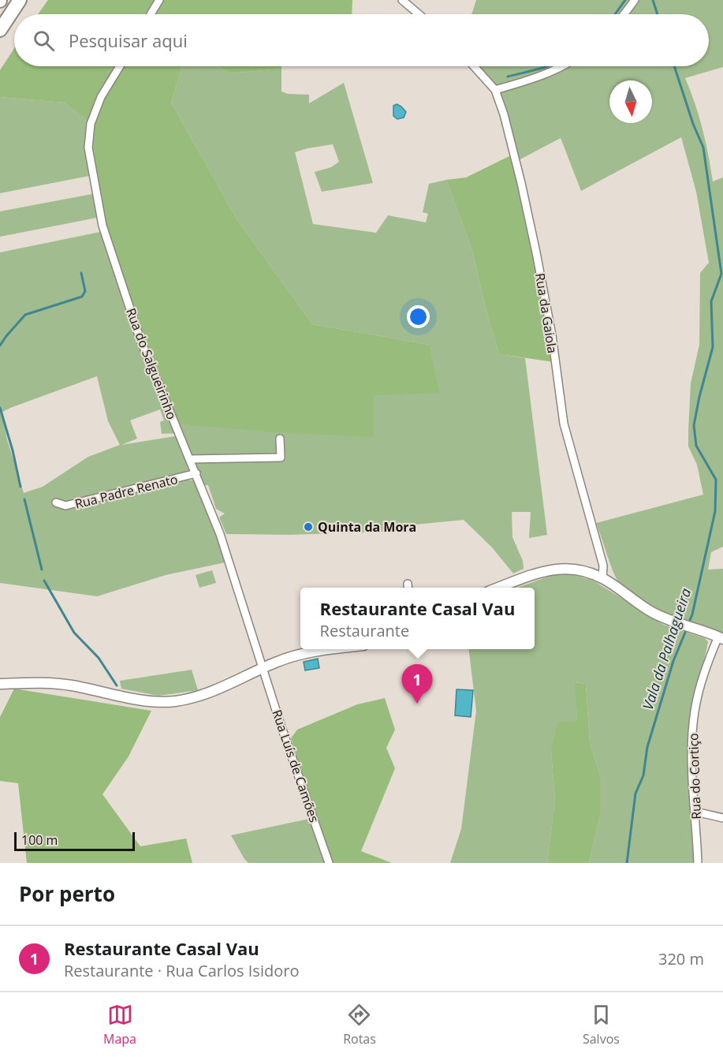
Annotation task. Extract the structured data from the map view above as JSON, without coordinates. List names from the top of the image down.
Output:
{
  "streets": {
    "street": [
      "Rua da Gaiola",
      "Rua do Salgueirinho",
      "Rua Padre Renato",
      "Rua Luís de Camões",
      "Rua do Cortiço"
    ]
  },
  "crossings": [
    ["Rua do Salgueirinho", "Rua Padre Renato"],
    ["Rua do Salgueirinho", "Rua Luís de Camões"]
  ],
  "water": ["Vala da Palhagueira"],
  "places": ["Quinta da Mora"],
  "scale_bar": "100 m",
  "north": "bottom",
  "page": {
    "search": "Pesquisar aqui",
    "popup": ["Restaurante Casal Vau", "Restaurante"],
    "pins": "1",
    "scale": "100 m",
    "heading": "Por perto",
    "list": [
      {
        "mark": "1",
        "name": "Restaurante Casal Vau",
        "note": "Restaurante · Rua Carlos Isidoro",
        "value": "320 m"
      }
    ],
    "nav": ["Mapa", "Rotas", "Salvos"]
  }
}
